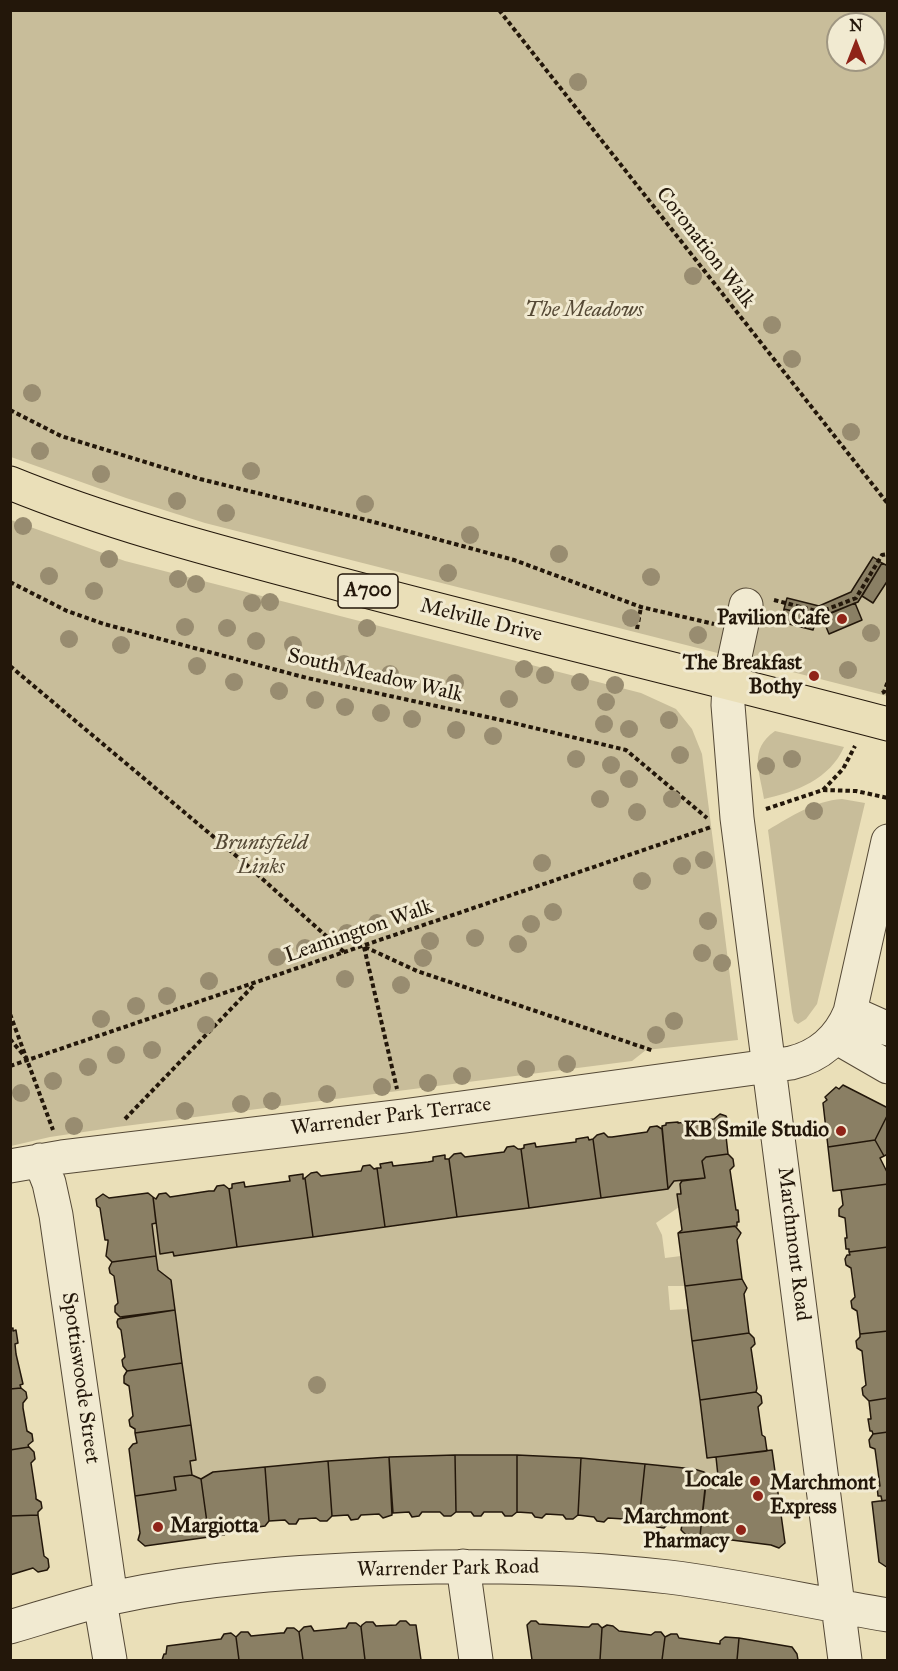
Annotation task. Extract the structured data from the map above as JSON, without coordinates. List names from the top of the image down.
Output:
{
  "streets": {
    "main road": ["A700", "Melville Drive"],
    "street": [
      "Warrender Park Terrace",
      "Marchmont Road",
      "Spottiswoode Street",
      "Warrender Park Road"
    ],
    "path": ["Coronation Walk", "South Meadow Walk", "Leamington Walk"]
  },
  "crossings": [
    ["Melville Drive", "Marchmont Road"],
    ["South Meadow Walk", "Leamington Walk"],
    ["Warrender Park Terrace", "Marchmont Road"],
    ["Warrender Park Terrace", "Spottiswoode Street"],
    ["Marchmont Road", "Warrender Park Road"],
    ["Spottiswoode Street", "Warrender Park Road"]
  ],
  "parks": ["The Meadows", "Bruntsfield Links"],
  "places": [
    "Pavilion Cafe",
    "The Breakfast Bothy",
    "KB Smile Studio",
    "Locale",
    "Marchmont Express",
    "Margiotta",
    "Marchmont Pharmacy"
  ],
  "north": "top"
}
